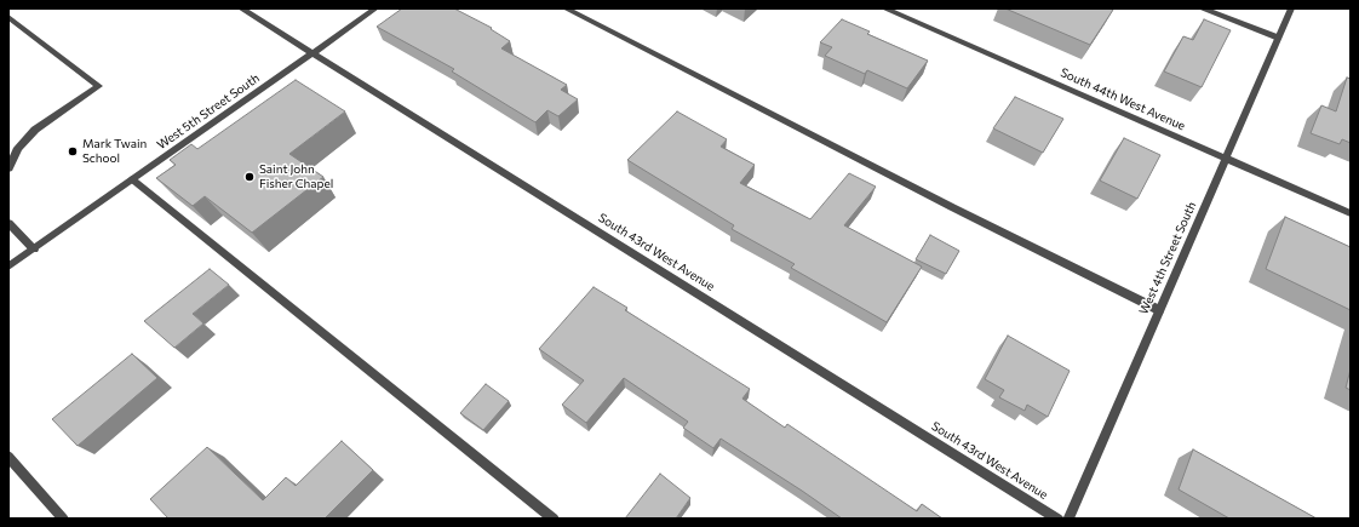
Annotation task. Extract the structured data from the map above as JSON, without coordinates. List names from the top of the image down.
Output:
{
  "streets": {
    "street": [
      "South 44th West Avenue",
      "West 5th Street South",
      "South 43rd West Avenue",
      "West 4th Street South"
    ]
  },
  "crossings": [
    ["South 44th West Avenue", "West 4th Street South"],
    ["West 5th Street South", "South 43rd West Avenue"]
  ],
  "places": ["Mark Twain School", "Saint John Fisher Chapel"]
}
